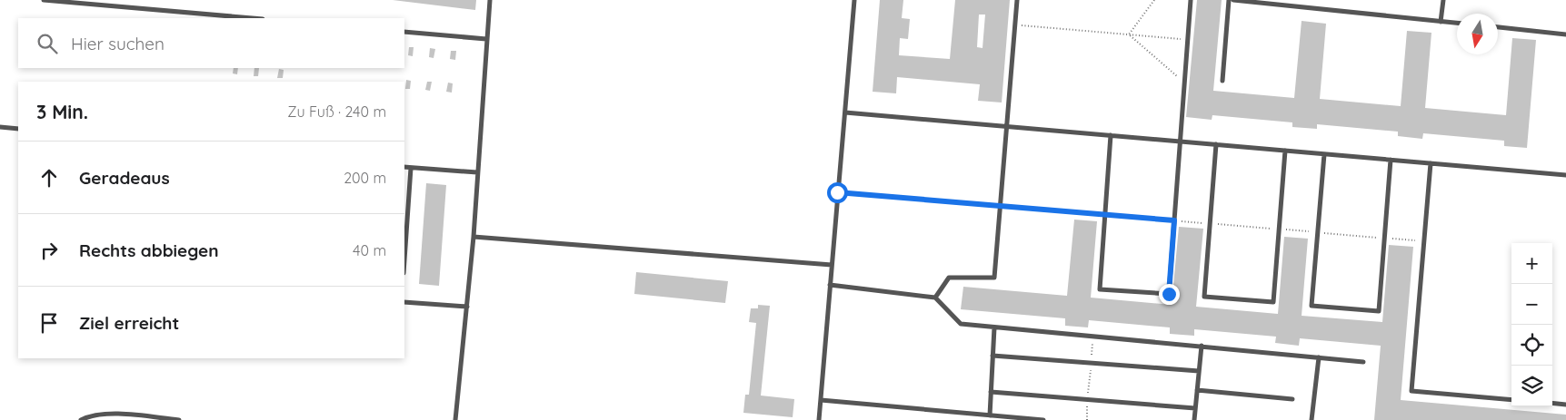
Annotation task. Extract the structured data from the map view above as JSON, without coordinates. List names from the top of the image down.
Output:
{
  "north": "bottom",
  "page": {
    "search": "Hier suchen",
    "heading": ["3 Min.", "Zu Fuß · 240 m"],
    "list": [
      ["Geradeaus", "200 m"],
      ["Rechts abbiegen", "40 m"],
      "Ziel erreicht"
    ],
    "map_buttons": ["+", "−"]
  }
}
